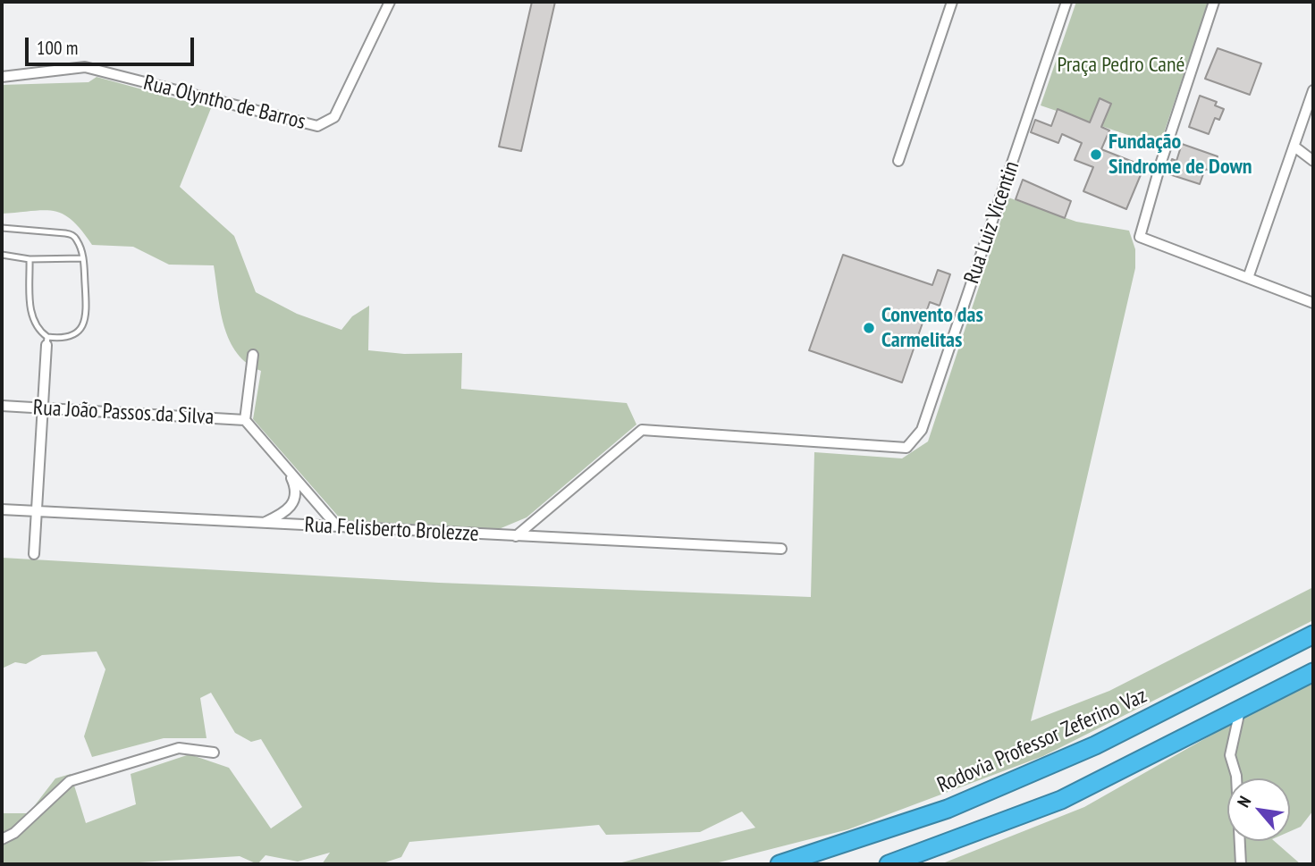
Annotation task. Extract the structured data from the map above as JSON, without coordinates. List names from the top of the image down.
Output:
{
  "streets": {
    "highway": ["Rodovia Professor Zeferino Vaz"],
    "street": [
      "Rua Olyntho de Barros",
      "Rua Luiz Vicentin",
      "Rua João Passos da Silva",
      "Rua Felisberto Brolezze"
    ]
  },
  "crossings": [
    ["Rua Luiz Vicentin", "Rua Felisberto Brolezze"]
  ],
  "parks": ["Praça Pedro Cané"],
  "places": ["Fundação Sindrome de Down", "Convento das Carmelitas"],
  "scale_bar": "100 m",
  "north": "top left"
}
